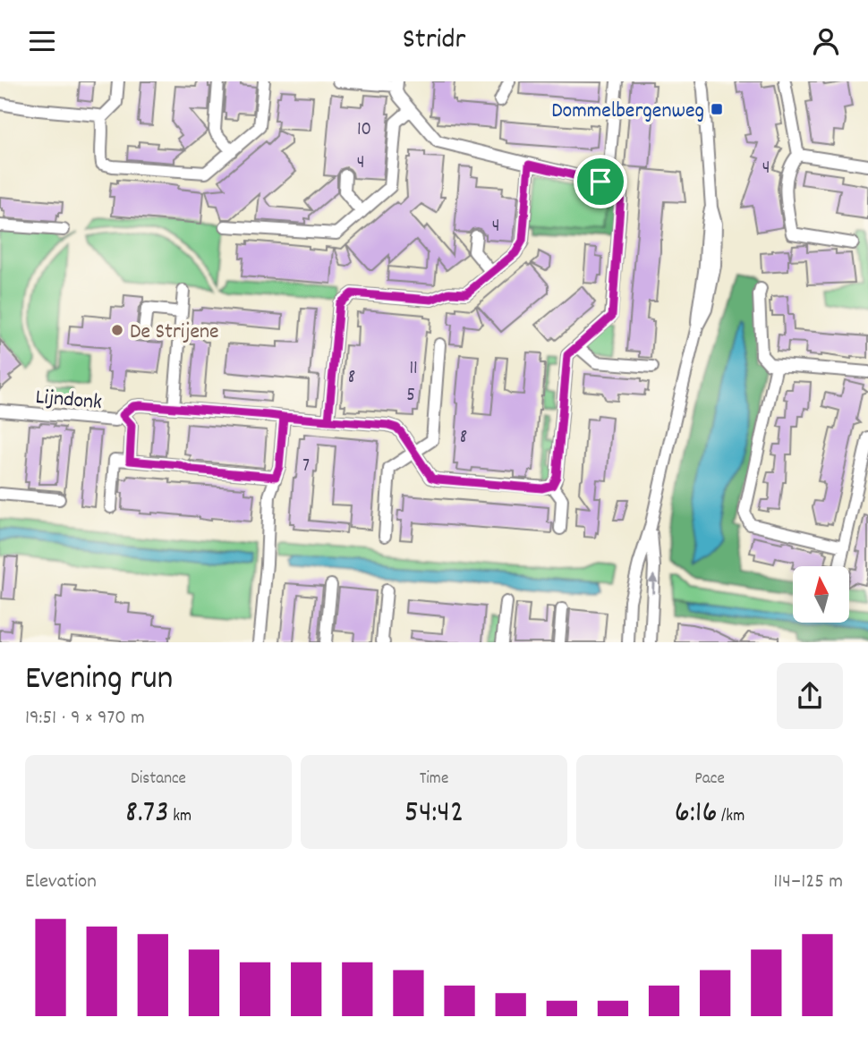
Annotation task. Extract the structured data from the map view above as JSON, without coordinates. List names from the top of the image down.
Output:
{
  "streets": {
    "street": ["Lijndonk"]
  },
  "places": {
    "transit": ["Dommelbergenweg"],
    "other": ["De Strijene"]
  },
  "house_numbers": [
    "10",
    "4",
    "4",
    "4",
    "11",
    "8",
    "5",
    "8",
    "7"
  ],
  "north": "top",
  "page": {
    "header": "Stridr",
    "heading": ["Evening run", "19:51 · 9 × 970 m"],
    "stats": [
      ["Distance", "8.73 km"],
      ["Time", "54:42"],
      ["Pace", "6:16 /km"]
    ],
    "chart": ["Elevation", "114–125 m"]
  }
}
